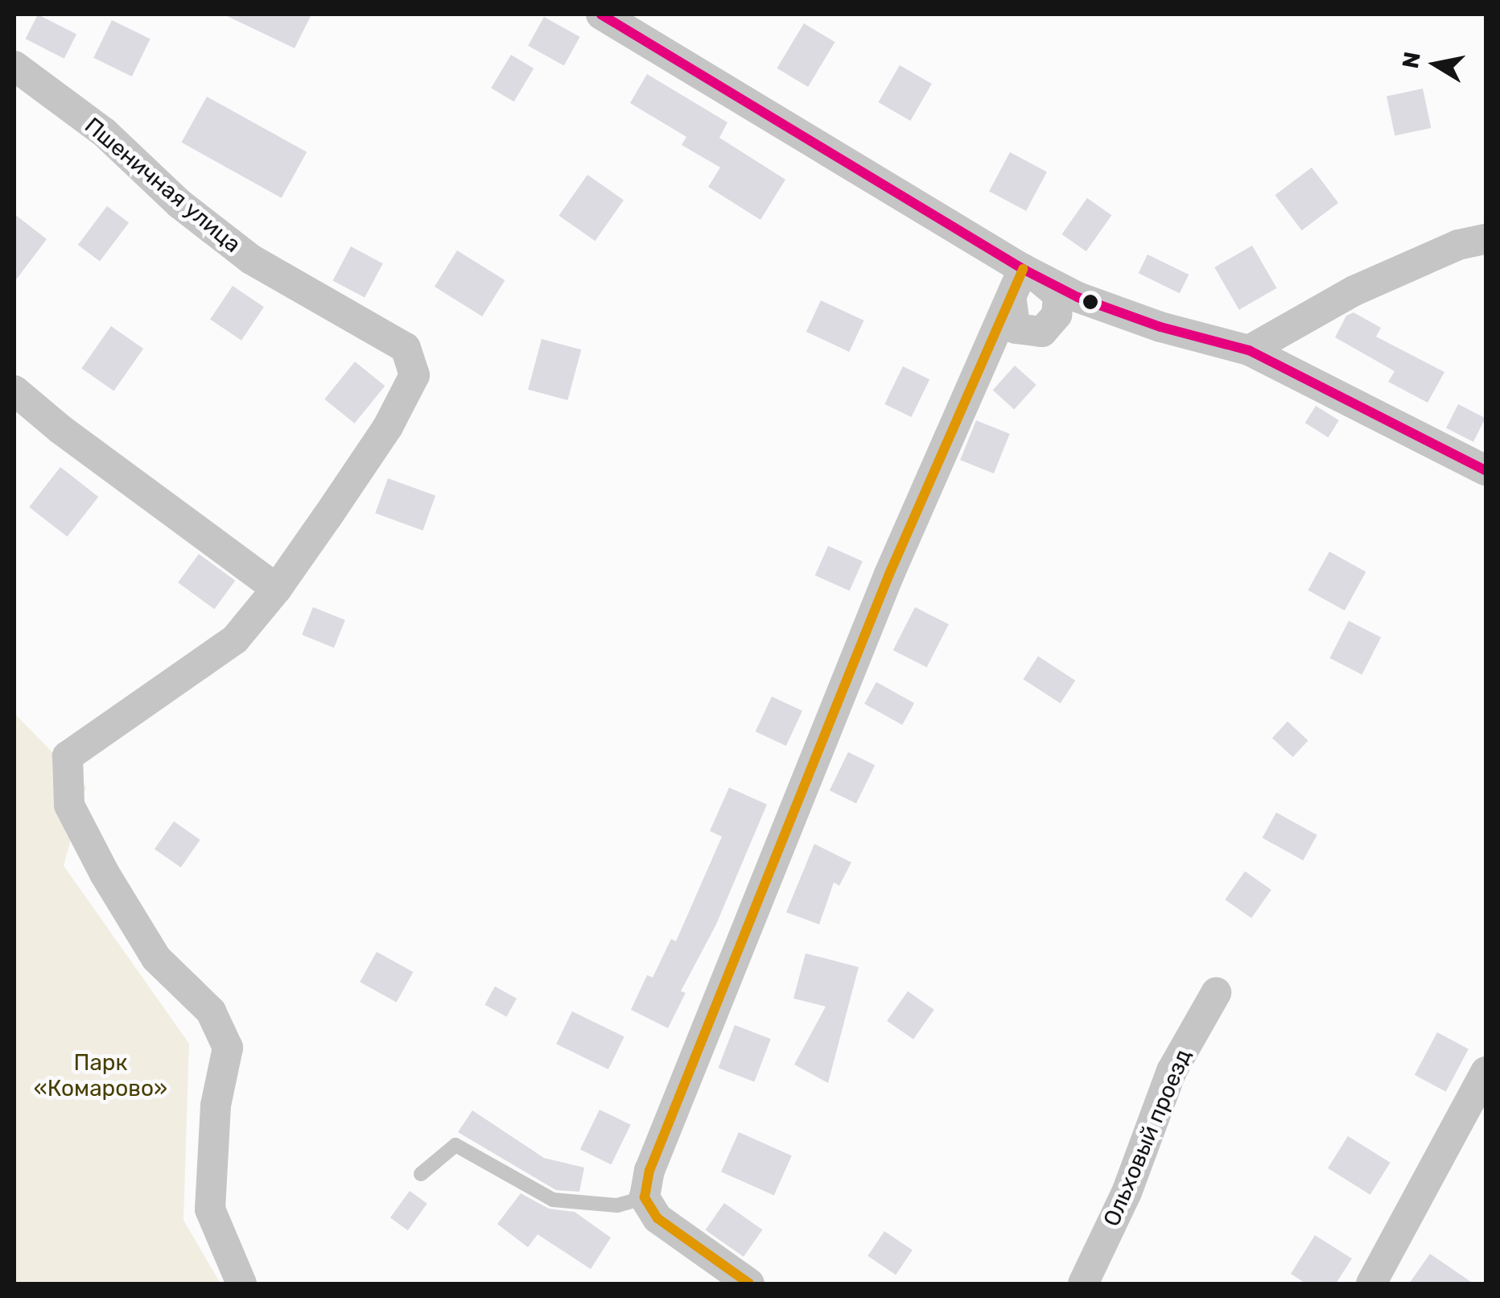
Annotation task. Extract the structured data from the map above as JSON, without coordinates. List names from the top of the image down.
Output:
{
  "streets": {
    "street": ["Пшеничная улица", "Ольховый проезд"]
  },
  "parks": ["Парк «Комарово»"],
  "north": "left"
}
